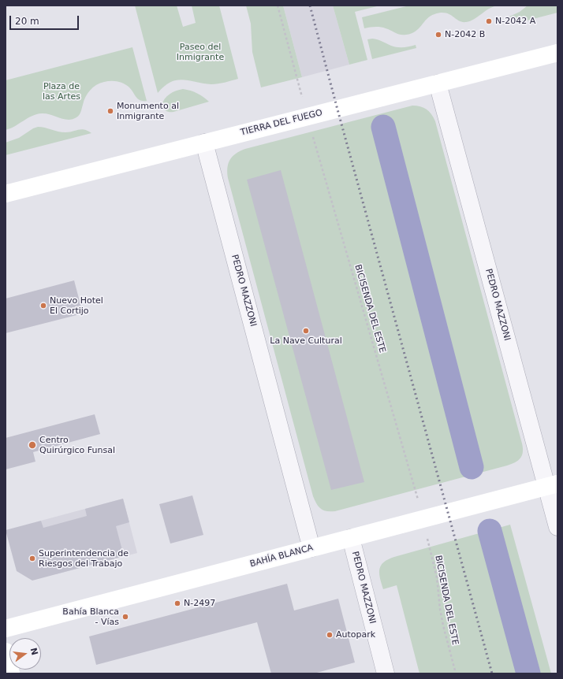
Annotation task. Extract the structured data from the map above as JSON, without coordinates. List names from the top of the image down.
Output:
{
  "streets": {
    "street": ["TIERRA DEL FUEGO", "PEDRO MAZZONI", "BAHÍA BLANCA"],
    "path": ["BICISENDA DEL ESTE"]
  },
  "crossings": [
    ["TIERRA DEL FUEGO", "PEDRO MAZZONI"],
    ["PEDRO MAZZONI", "BAHÍA BLANCA"]
  ],
  "parks": ["Paseo del Inmigrante", "Plaza de las Artes"],
  "places": [
    "N-2042 A",
    "N-2042 B",
    "Monumento al Inmigrante",
    "Nuevo Hotel El Cortijo",
    "La Nave Cultural",
    "Centro Quirúrgico Funsal",
    "Superintendencia de Riesgos del Trabajo",
    "N-2497",
    "Bahía Blanca - Vías",
    "Autopark"
  ],
  "scale_bar": "20 m",
  "north": "right"
}
